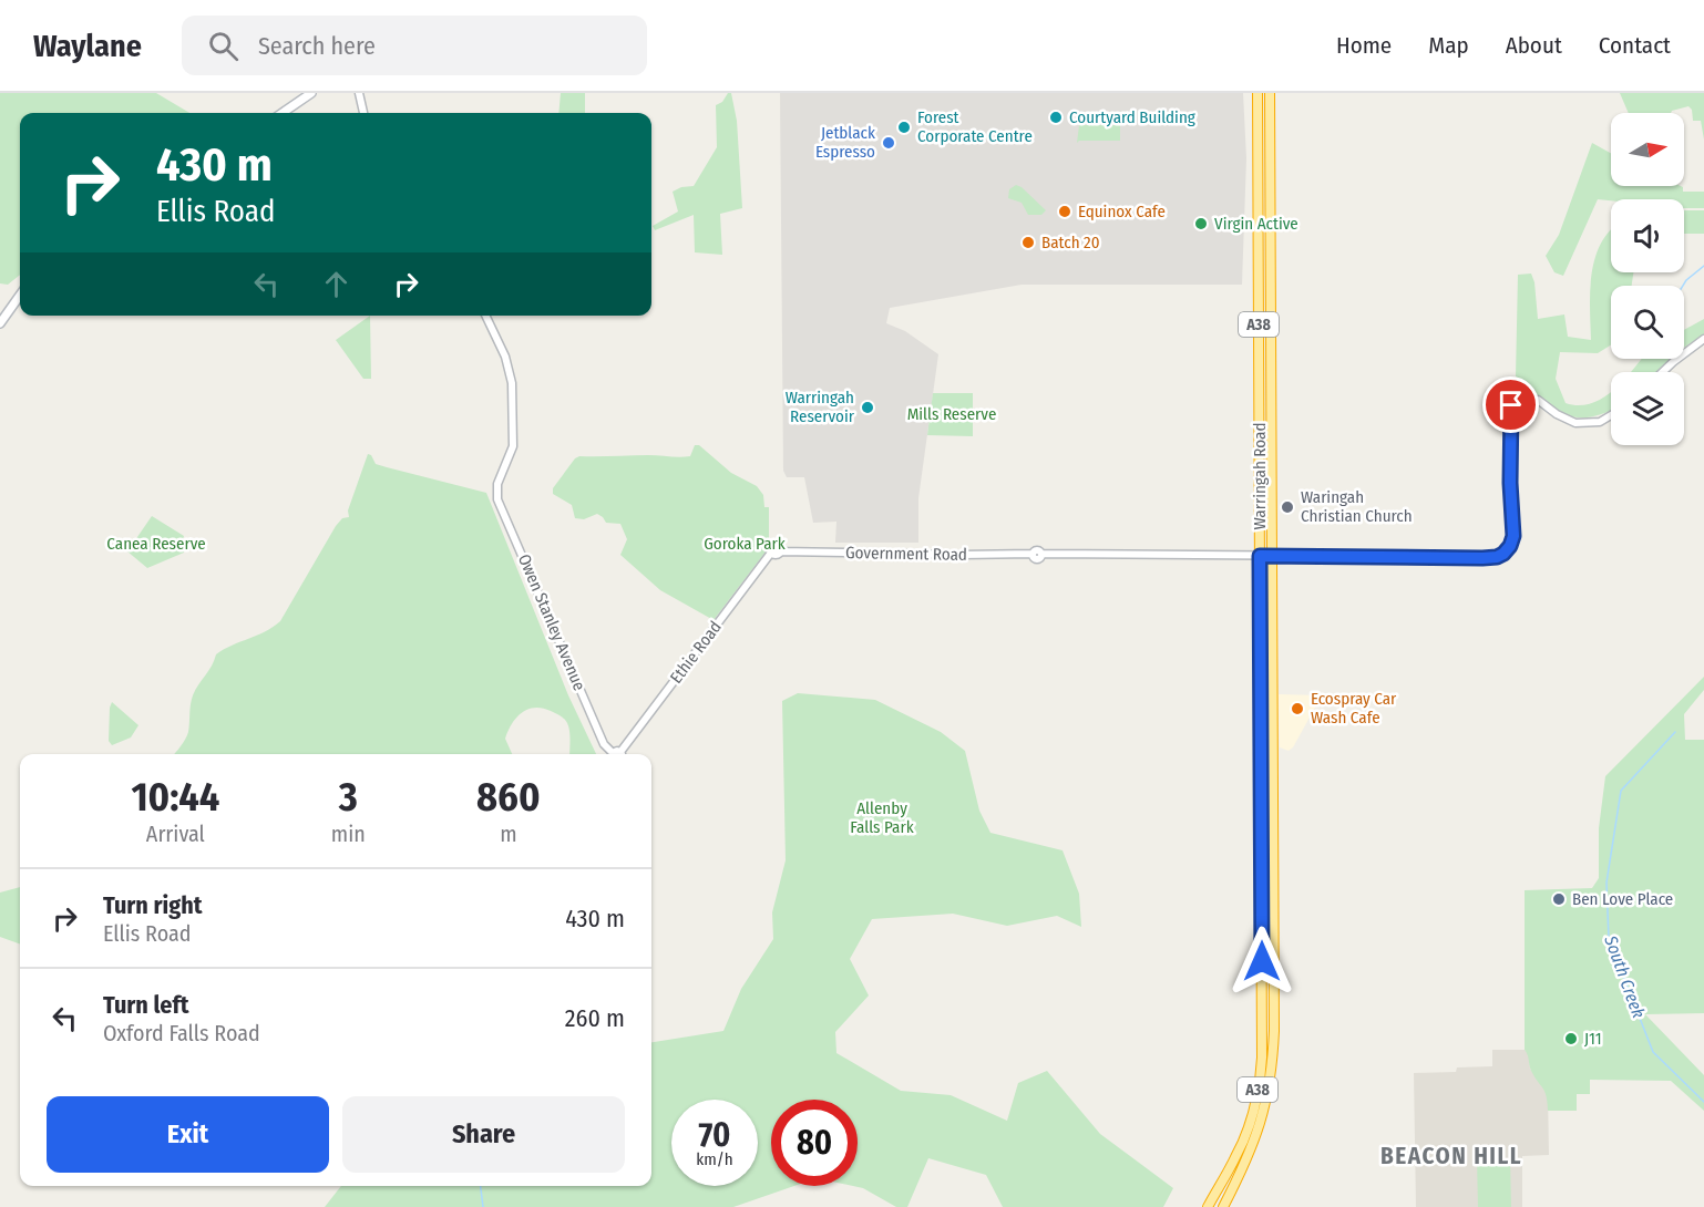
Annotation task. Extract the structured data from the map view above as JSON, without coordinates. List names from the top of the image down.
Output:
{
  "streets": {
    "highway": ["A38", "Warringah Road"],
    "street": ["Government Road", "Owen Stanley Avenue", "Ethie Road"]
  },
  "crossings": [
    ["Warringah Road", "Government Road"],
    ["Government Road", "Ethie Road"]
  ],
  "districts": ["BEACON HILL"],
  "water": ["South Creek"],
  "parks": [
    "Mills Reserve",
    "Canea Reserve",
    "Goroka Park",
    "Allenby Falls Park"
  ],
  "places": [
    "Courtyard Building",
    "Forest Corporate Centre",
    "Jetblack Espresso",
    "Equinox Cafe",
    "Virgin Active",
    "Batch 20",
    "Warringah Reservoir",
    "Waringah Christian Church",
    "Ecospray Car Wash Cafe",
    "Ben Love Place",
    "J11"
  ],
  "north": "right",
  "page": {
    "header": "Waylane",
    "search": "Search here",
    "nav": [
      "Home",
      "Map",
      "About",
      "Contact"
    ],
    "turn": ["430 m", "Ellis Road"],
    "eta": [
      "10:44",
      "Arrival",
      "3",
      "min",
      "860",
      "m"
    ],
    "list": [
      {
        "name": "Turn right",
        "note": "Ellis Road",
        "value": "430 m"
      },
      {
        "name": "Turn left",
        "note": "Oxford Falls Road",
        "value": "260 m"
      }
    ],
    "buttons": ["Exit", "Share"],
    "speed": "70 km/h",
    "limit": "80"
  }
}
